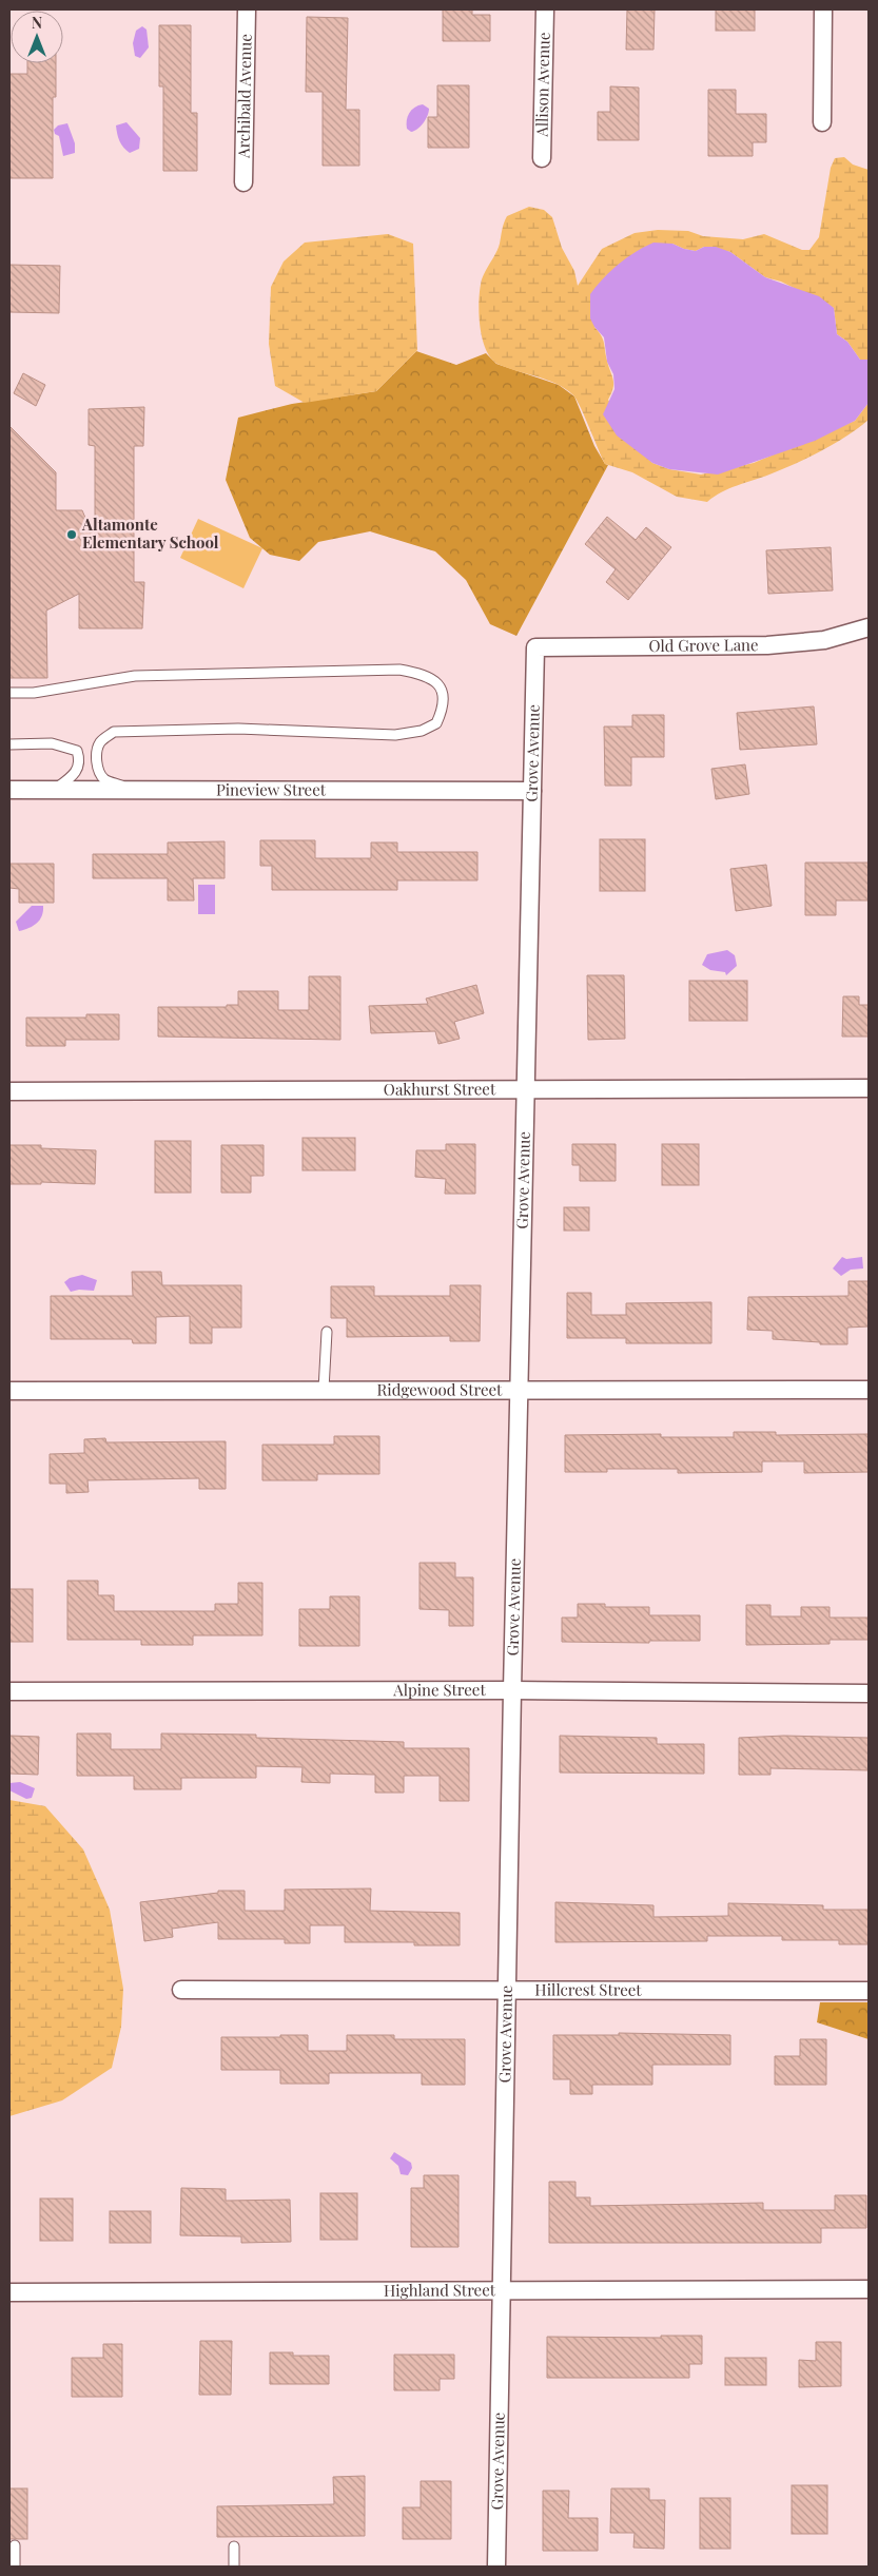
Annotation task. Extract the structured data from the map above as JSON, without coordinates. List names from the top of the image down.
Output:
{
  "streets": {
    "street": [
      "Allison Avenue",
      "Archibald Avenue",
      "Old Grove Lane",
      "Grove Avenue",
      "Pineview Street",
      "Oakhurst Street",
      "Ridgewood Street",
      "Alpine Street",
      "Hillcrest Street",
      "Highland Street"
    ]
  },
  "crossings": [
    ["Old Grove Lane", "Grove Avenue"],
    ["Grove Avenue", "Pineview Street"],
    ["Grove Avenue", "Oakhurst Street"],
    ["Grove Avenue", "Ridgewood Street"],
    ["Grove Avenue", "Alpine Street"],
    ["Grove Avenue", "Hillcrest Street"],
    ["Grove Avenue", "Highland Street"]
  ],
  "places": ["Altamonte Elementary School"],
  "north": "top"
}
